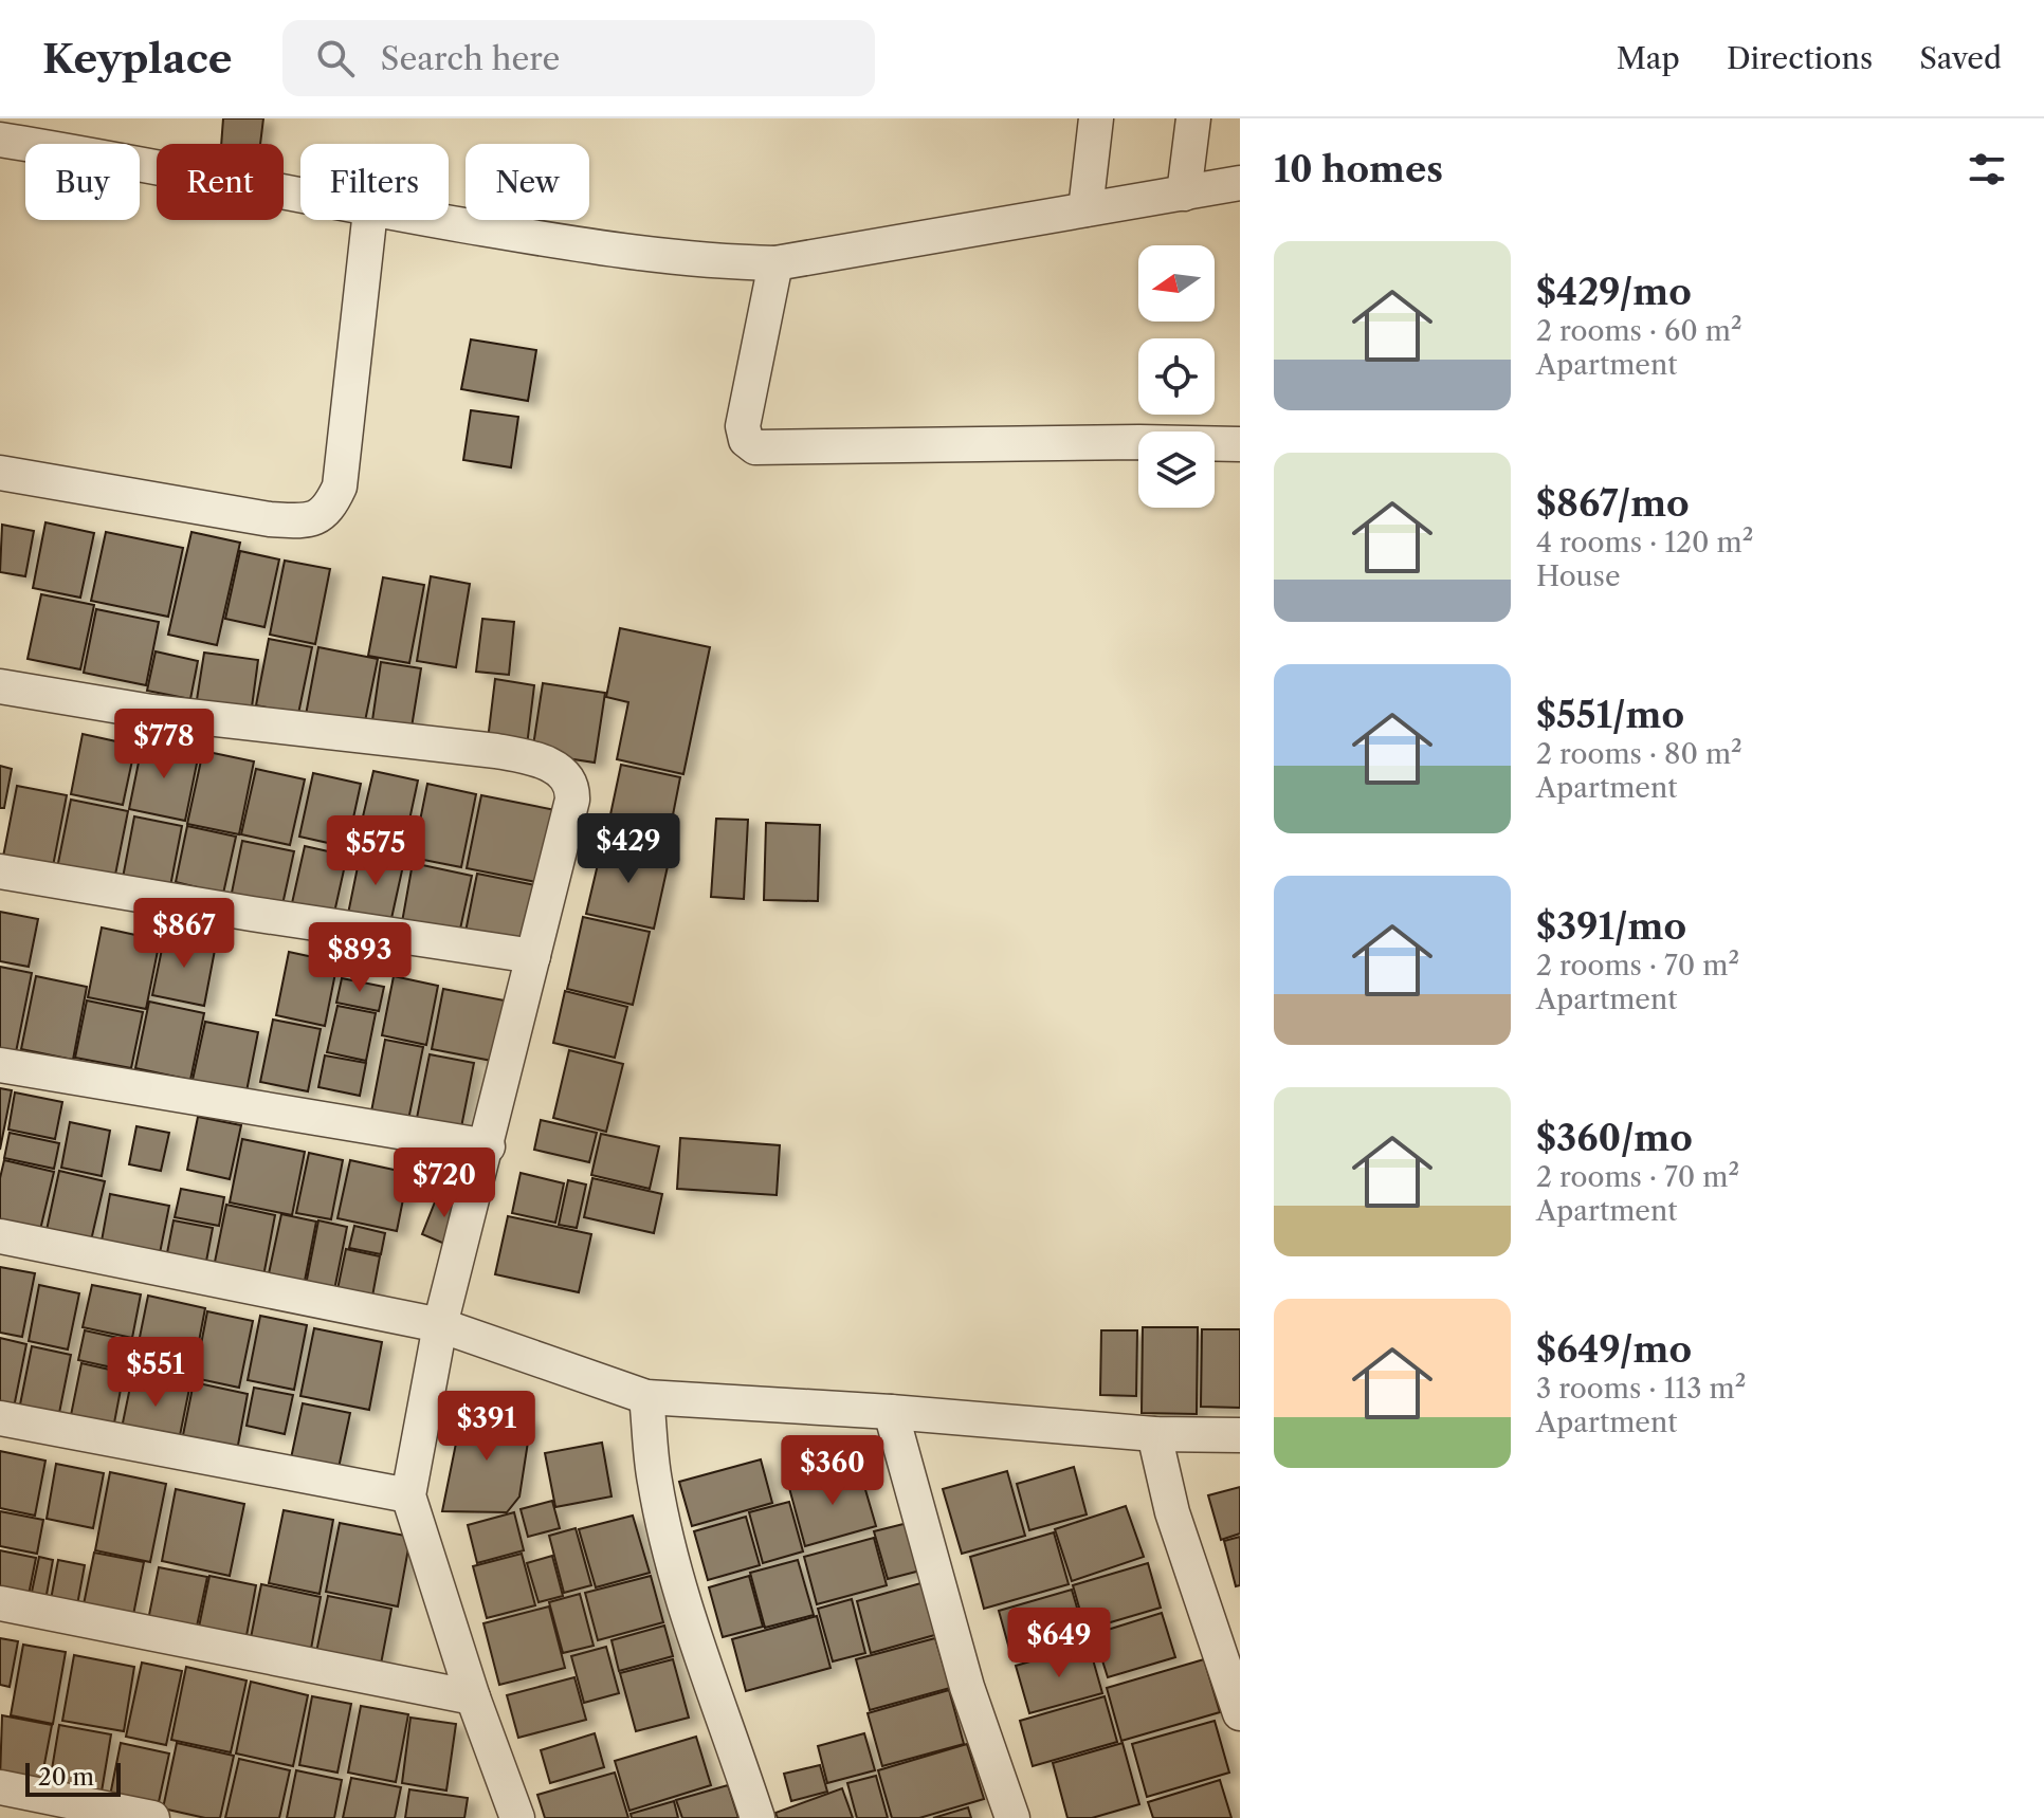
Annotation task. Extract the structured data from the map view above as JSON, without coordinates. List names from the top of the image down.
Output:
{
  "scale_bar": "20 m",
  "north": "left",
  "page": {
    "header": "Keyplace",
    "search": "Search here",
    "nav": ["Map", "Directions", "Saved"],
    "heading": "10 homes",
    "chip": [
      "Buy",
      "Rent",
      "Filters",
      "New"
    ],
    "list": [
      {
        "name": "$429/mo",
        "note": "2 rooms · 60 m² · Apartment"
      },
      {
        "name": "$867/mo",
        "note": "4 rooms · 120 m² · House"
      },
      {
        "name": "$551/mo",
        "note": "2 rooms · 80 m² · Apartment"
      },
      {
        "name": "$391/mo",
        "note": "2 rooms · 70 m² · Apartment"
      },
      {
        "name": "$360/mo",
        "note": "2 rooms · 70 m² · Apartment"
      },
      {
        "name": "$649/mo",
        "note": "3 rooms · 113 m² · Apartment"
      }
    ],
    "price": [
      "$778",
      "$429",
      "$575",
      "$867",
      "$893",
      "$720",
      "$551",
      "$391",
      "$360",
      "$649"
    ],
    "scale": "20 m"
  }
}
